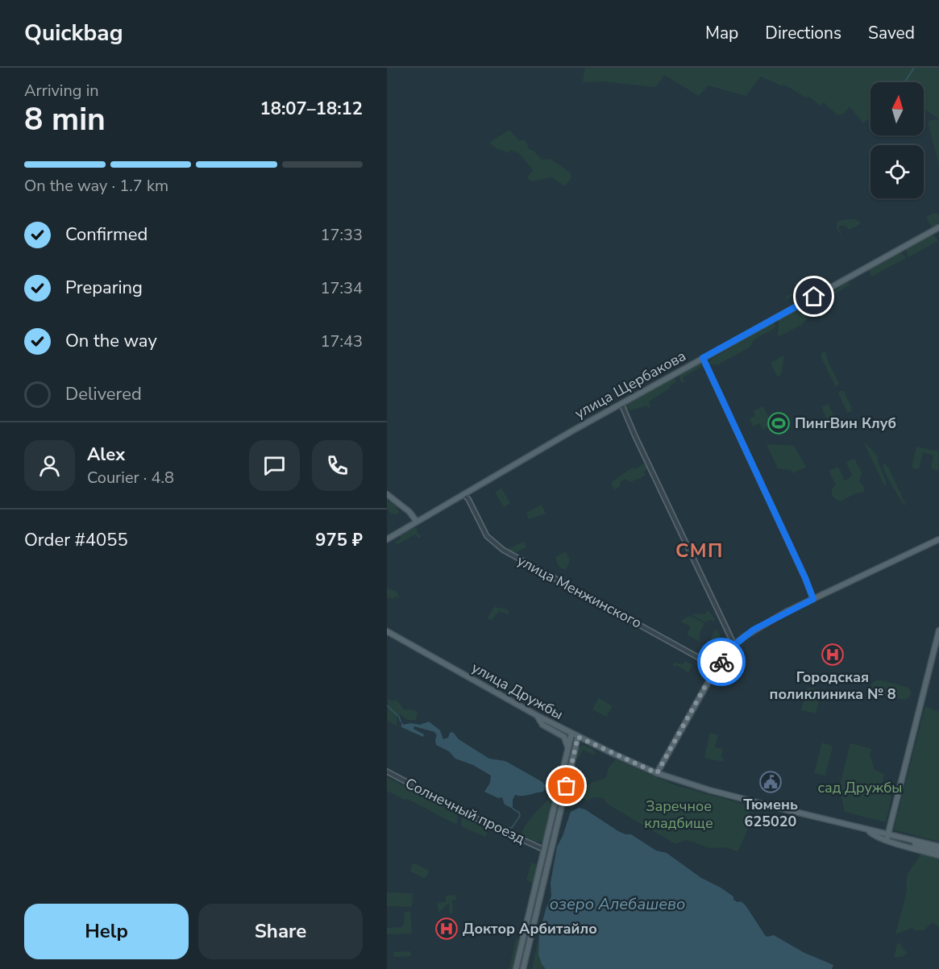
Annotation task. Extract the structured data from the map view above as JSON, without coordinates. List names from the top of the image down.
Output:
{
  "streets": {
    "main road": ["улица Щербакова", "улица Дружбы"],
    "street": ["улица Менжинского", "Солнечный проезд"]
  },
  "crossings": [
    ["улица Щербакова", "улица Менжинского"]
  ],
  "districts": ["СМП"],
  "water": ["озеро Алебашево"],
  "parks": ["сад Дружбы", "Заречное кладбище"],
  "places": {
    "sports": ["ПингВин Клуб"],
    "hospital": ["Городская поликлиника № 8", "Доктор Арбитайло"],
    "public building": ["Тюмень 625020"]
  },
  "north": "top",
  "page": {
    "header": "Quickbag",
    "nav": ["Map", "Directions", "Saved"],
    "heading": ["8 min", "Arriving in", "18:07–18:12"],
    "panel": [
      "Alex",
      "Courier · 4.8",
      "Order #4055",
      "975 ₽"
    ],
    "bar": "On the way · 1.7 km",
    "list": [
      ["Confirmed", "17:33"],
      ["Preparing", "17:34"],
      ["On the way", "17:43"],
      "Delivered"
    ],
    "buttons": ["Help", "Share"]
  }
}
